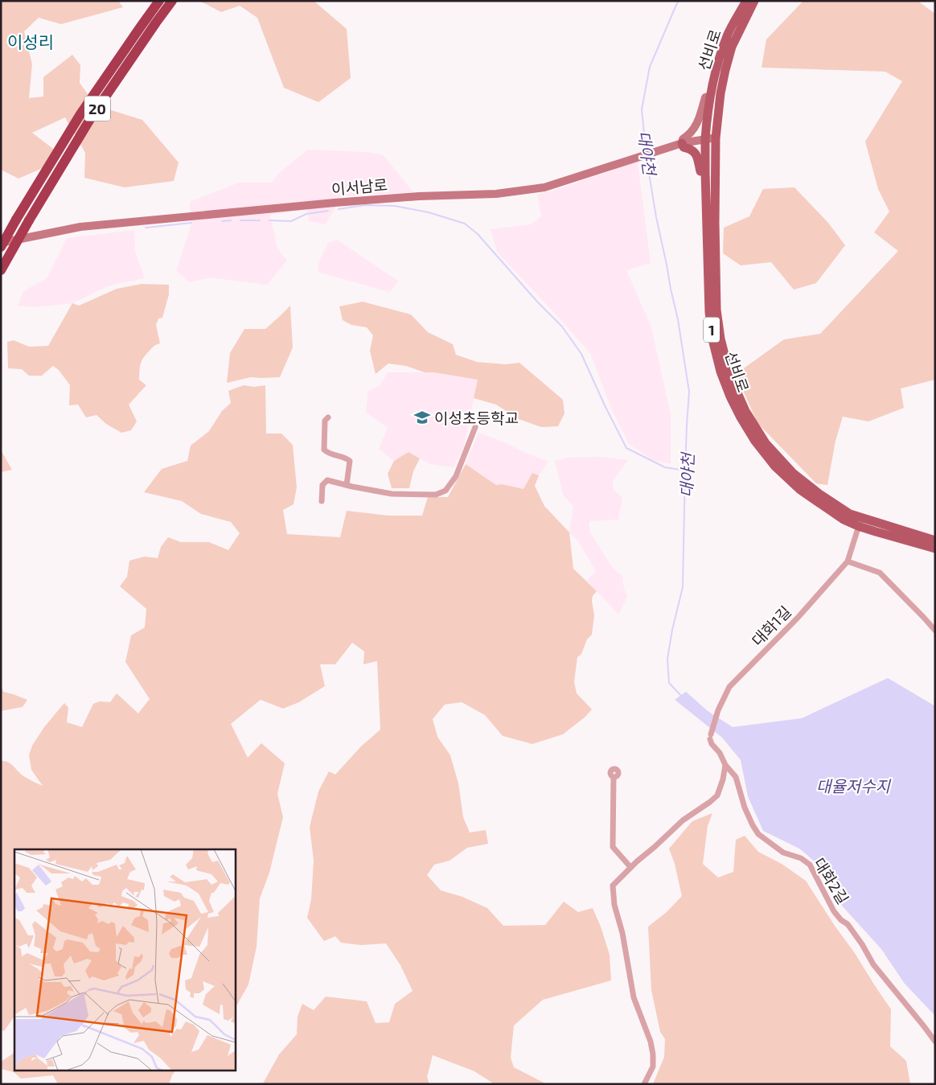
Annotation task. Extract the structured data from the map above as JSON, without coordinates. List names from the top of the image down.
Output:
{
  "streets": {
    "highway": ["20"],
    "main road": ["선비로", "이서남로", "1"],
    "street": ["대화1길", "대화2길"]
  },
  "crossings": [
    ["선비로", "이서남로"],
    ["선비로", "대화1길"],
    ["대화1길", "대화2길"]
  ],
  "districts": ["이성리"],
  "water": ["대야천", "대율저수지"],
  "places": {
    "school or university": ["이성초등학교"]
  }
}
